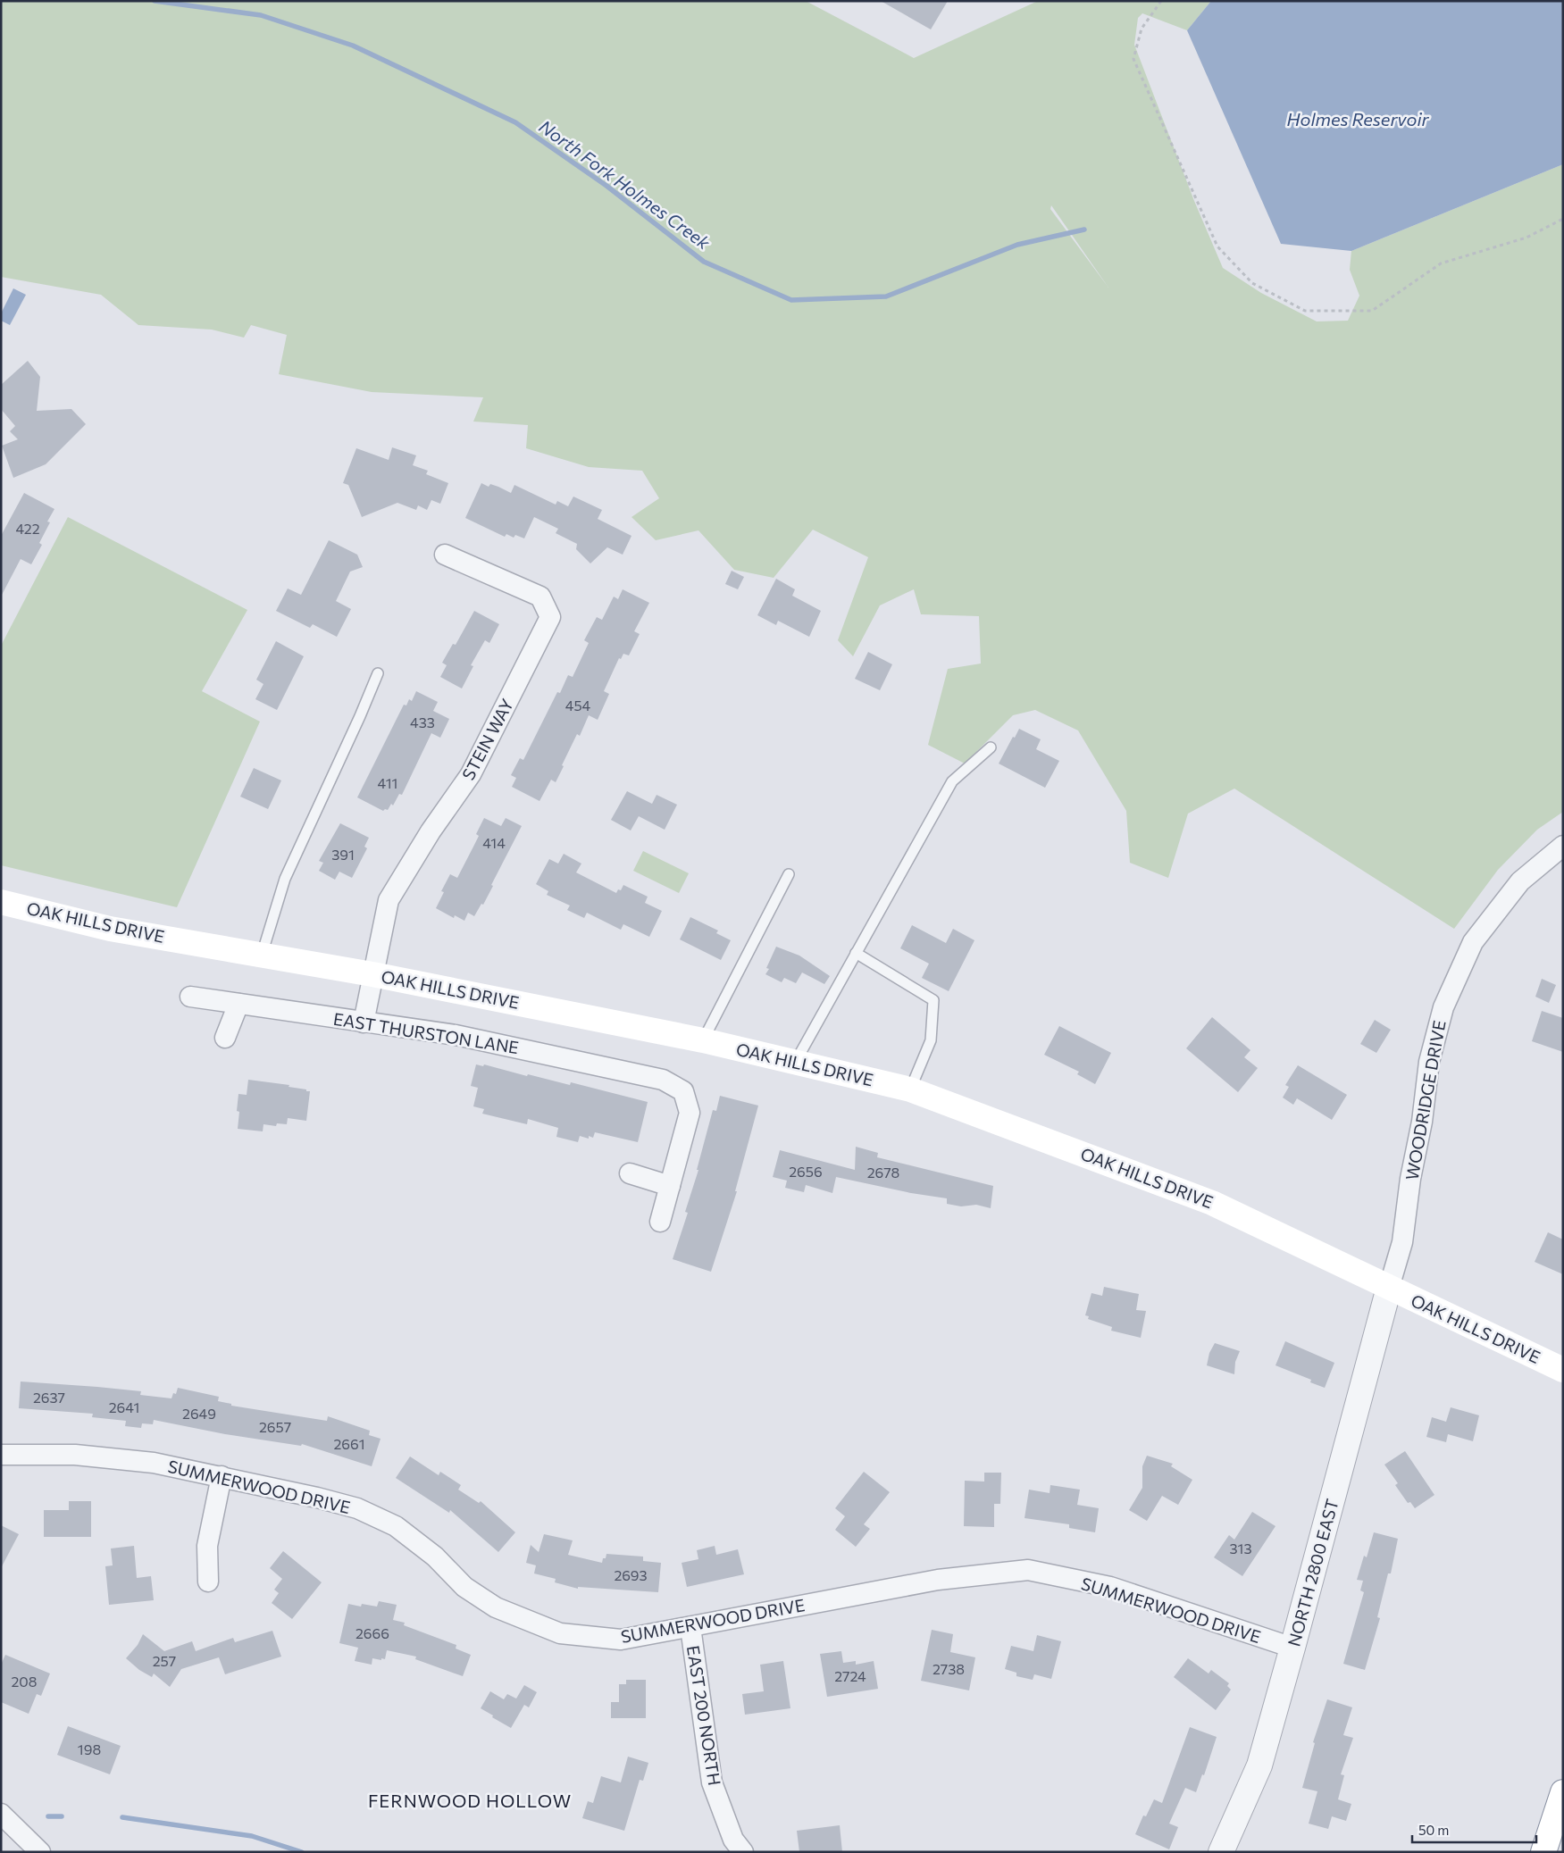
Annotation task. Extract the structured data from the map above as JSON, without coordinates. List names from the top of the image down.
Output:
{
  "streets": {
    "main road": ["OAK HILLS DRIVE"],
    "street": [
      "STEIN WAY",
      "EAST THURSTON LANE",
      "WOODRIDGE DRIVE",
      "SUMMERWOOD DRIVE",
      "NORTH 2800 EAST",
      "EAST 200 NORTH"
    ]
  },
  "crossings": [
    ["STEIN WAY", "OAK HILLS DRIVE"],
    ["OAK HILLS DRIVE", "WOODRIDGE DRIVE"],
    ["OAK HILLS DRIVE", "NORTH 2800 EAST"],
    ["WOODRIDGE DRIVE", "NORTH 2800 EAST"],
    ["SUMMERWOOD DRIVE", "NORTH 2800 EAST"],
    ["SUMMERWOOD DRIVE", "EAST 200 NORTH"]
  ],
  "districts": ["FERNWOOD HOLLOW"],
  "water": ["Holmes Reservoir", "North Fork Holmes Creek"],
  "house_numbers": [
    "422",
    "454",
    "433",
    "411",
    "414",
    "391",
    "2656",
    "2678",
    "2637",
    "2641",
    "2649",
    "2657",
    "2661",
    "313",
    "2693",
    "2666",
    "257",
    "2738",
    "2724",
    "208",
    "198"
  ],
  "scale_bar": "50 m"
}
